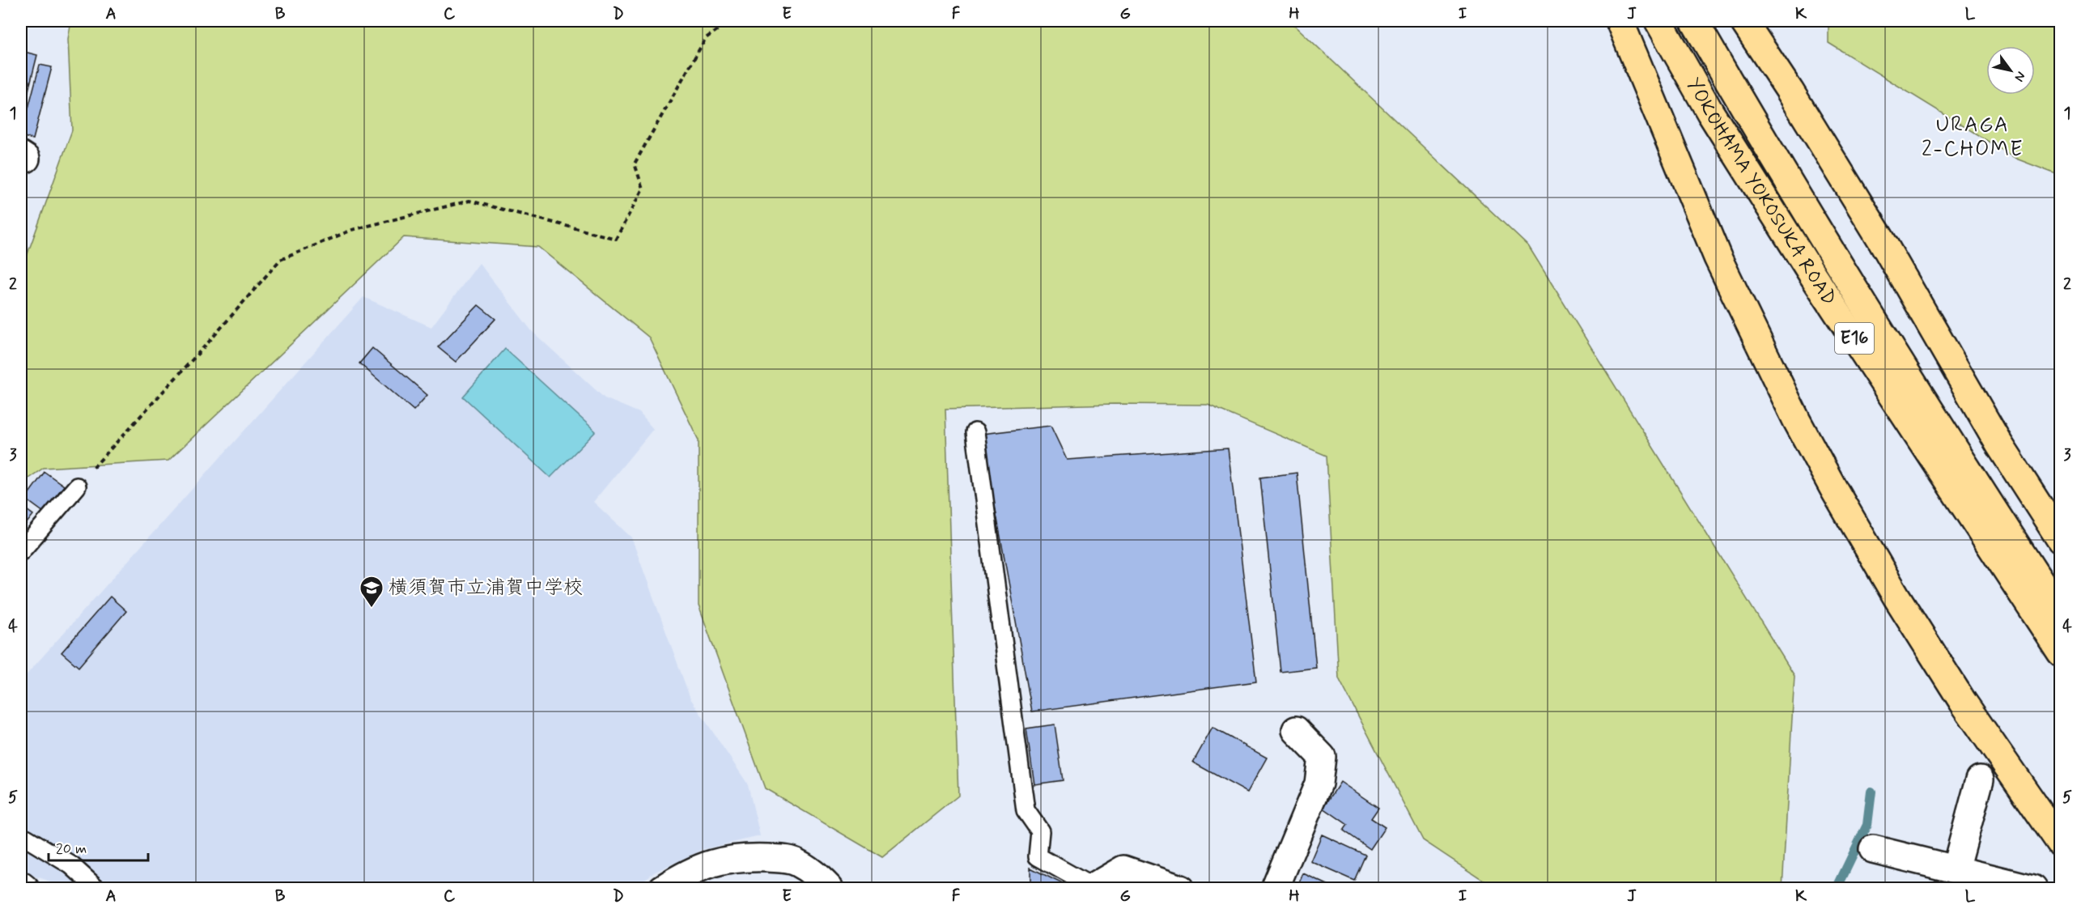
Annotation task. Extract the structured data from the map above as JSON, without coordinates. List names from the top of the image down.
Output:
{
  "streets": {
    "highway": ["YOKOHAMA YOKOSUKA ROAD", "E16"]
  },
  "districts": ["URAGA 2-CHOME"],
  "places": {
    "school or university": ["横須賀市立浦賀中学校"]
  },
  "scale_bar": "20 m",
  "north": "bottom right",
  "grid": {
    "columns": [
      "A",
      "B",
      "C",
      "D",
      "E",
      "F",
      "G",
      "H",
      "I",
      "J",
      "K",
      "L"
    ],
    "rows": [
      "1",
      "2",
      "3",
      "4",
      "5"
    ]
  }
}
